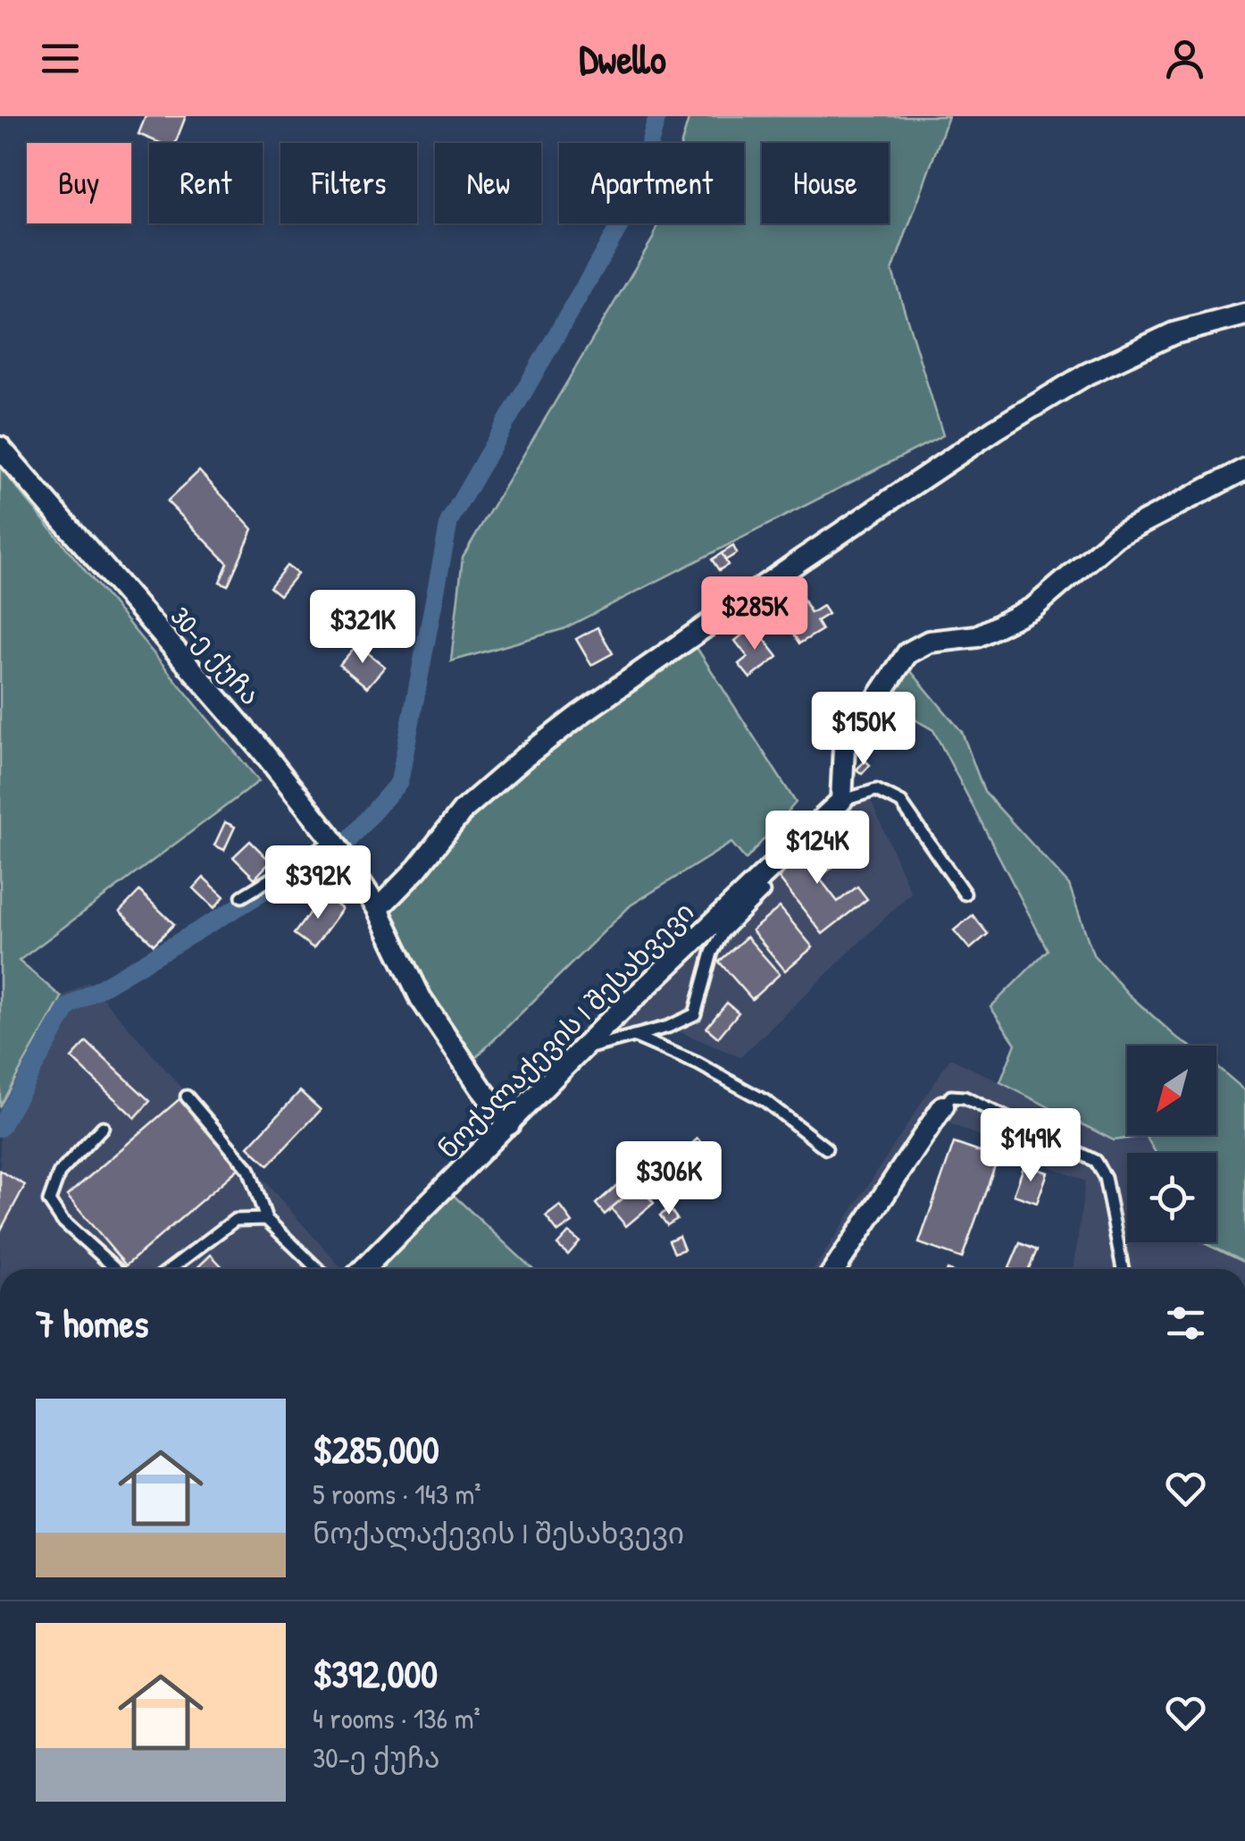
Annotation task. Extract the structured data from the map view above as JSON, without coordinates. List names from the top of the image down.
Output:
{
  "streets": {
    "street": ["30-ე ქუჩა", "ნოქალაქევის I შესახვევი"]
  },
  "crossings": [
    ["30-ე ქუჩა", "ნოქალაქევის I შესახვევი"]
  ],
  "north": "bottom left",
  "page": {
    "header": "Dwello",
    "chip": [
      "Buy",
      "Rent",
      "Filters",
      "New",
      "Apartment",
      "House"
    ],
    "price": [
      "$285K",
      "$321K",
      "$150K",
      "$124K",
      "$392K",
      "$149K",
      "$306K"
    ],
    "heading": "7 homes",
    "list": [
      {
        "name": "$285,000",
        "note": "5 rooms · 143 m² · ნოქალაქევის I შესახვევი"
      },
      {
        "name": "$392,000",
        "note": "4 rooms · 136 m² · 30-ე ქუჩა"
      }
    ]
  }
}
